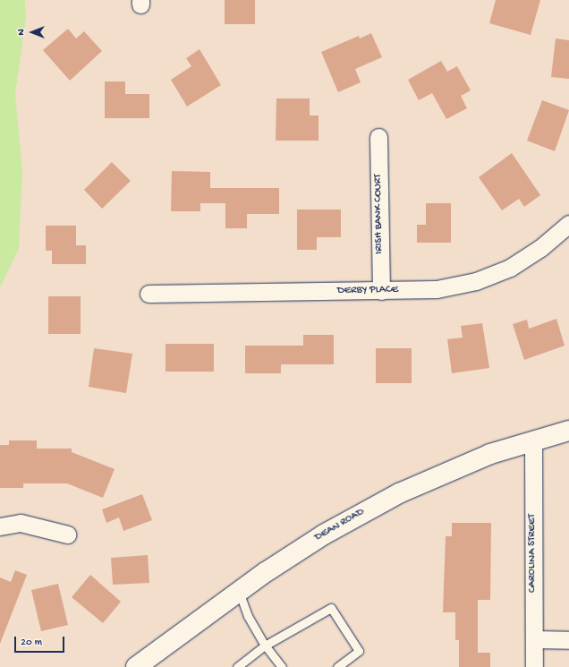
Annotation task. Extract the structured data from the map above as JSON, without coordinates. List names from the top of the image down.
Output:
{
  "streets": {
    "main road": ["DEAN ROAD"],
    "street": ["IRISH BANK COURT", "DERBY PLACE", "CAROLINA STREET"]
  },
  "crossings": [
    ["IRISH BANK COURT", "DERBY PLACE"],
    ["DEAN ROAD", "CAROLINA STREET"]
  ],
  "scale_bar": "20 m",
  "north": "left"
}
